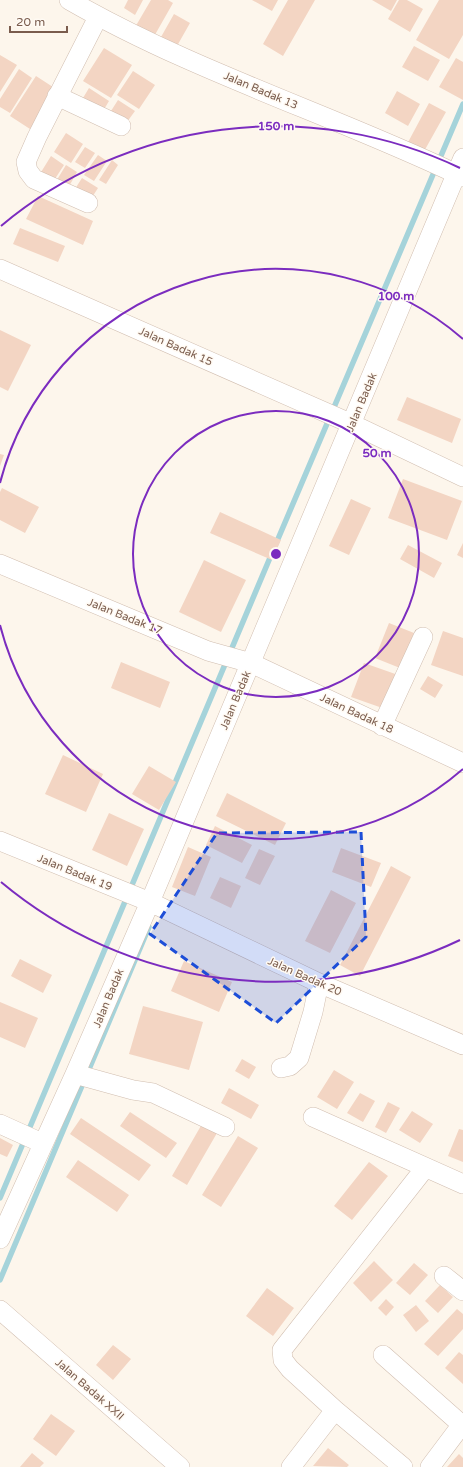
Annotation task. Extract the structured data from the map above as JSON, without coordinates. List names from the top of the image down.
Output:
{
  "streets": {
    "street": [
      "Jalan Badak 13",
      "Jalan Badak 15",
      "Jalan Badak",
      "Jalan Badak 17",
      "Jalan Badak 18",
      "Jalan Badak 19",
      "Jalan Badak 20",
      "Jalan Badak XXII"
    ]
  },
  "crossings": [
    ["Jalan Badak 13", "Jalan Badak"],
    ["Jalan Badak 15", "Jalan Badak"],
    ["Jalan Badak", "Jalan Badak 17"],
    ["Jalan Badak", "Jalan Badak 18"],
    ["Jalan Badak", "Jalan Badak 19"],
    ["Jalan Badak", "Jalan Badak 20"],
    ["Jalan Badak 17", "Jalan Badak 18"],
    ["Jalan Badak 19", "Jalan Badak 20"]
  ],
  "scale_bar": "20 m",
  "rings": ["150 m", "100 m", "50 m"]
}
